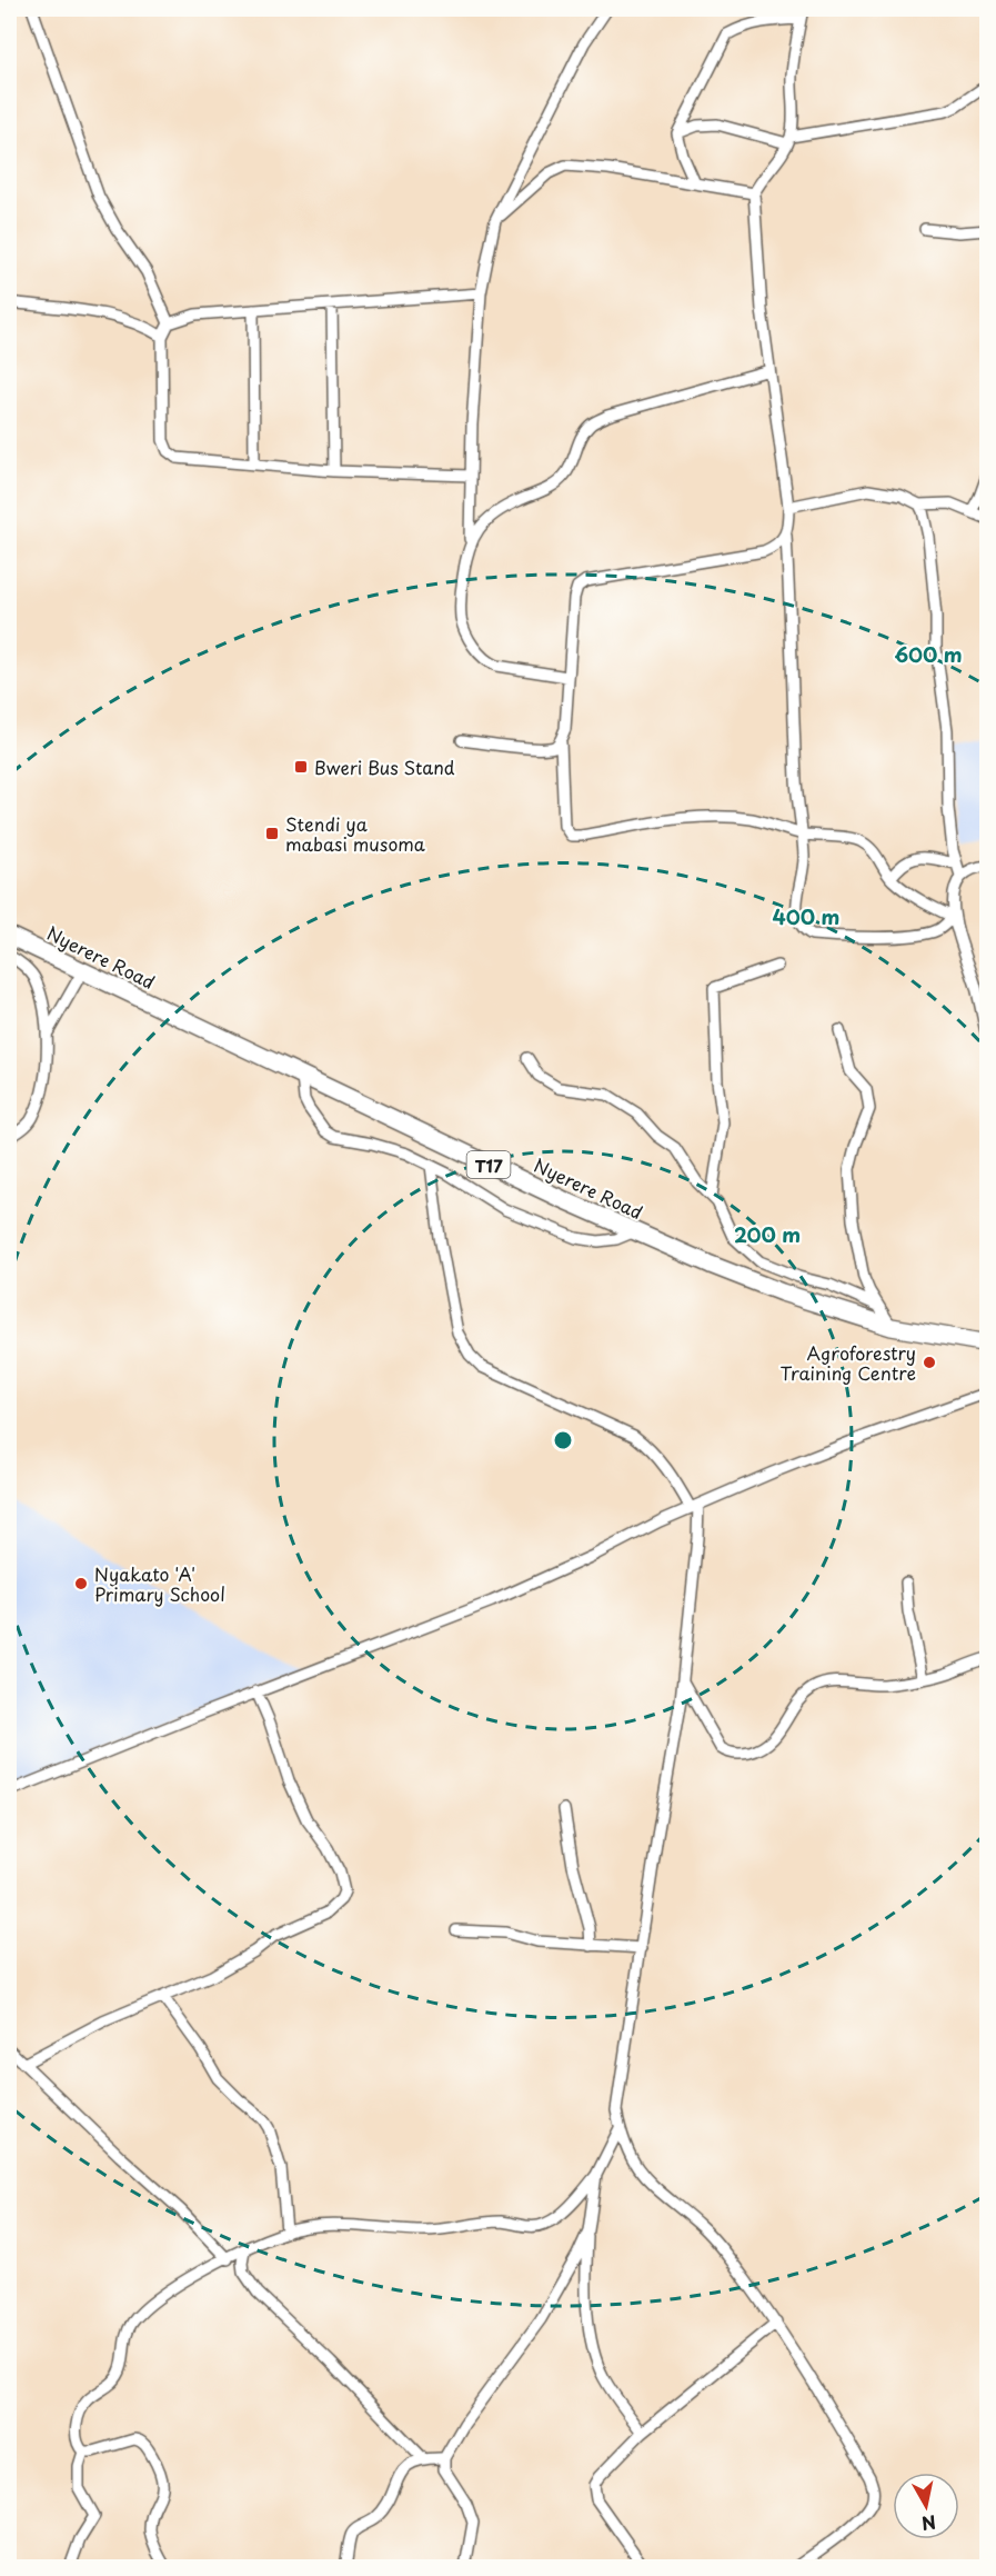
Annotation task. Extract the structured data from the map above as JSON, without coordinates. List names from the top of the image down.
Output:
{
  "streets": {
    "main road": ["Nyerere Road", "T17"]
  },
  "places": {
    "transit": ["Bweri Bus Stand", "Stendi ya mabasi musoma"],
    "other": ["Agroforestry Training Centre", "Nyakato 'A' Primary School"]
  },
  "north": "bottom",
  "rings": ["600 m", "400 m", "200 m"]
}
